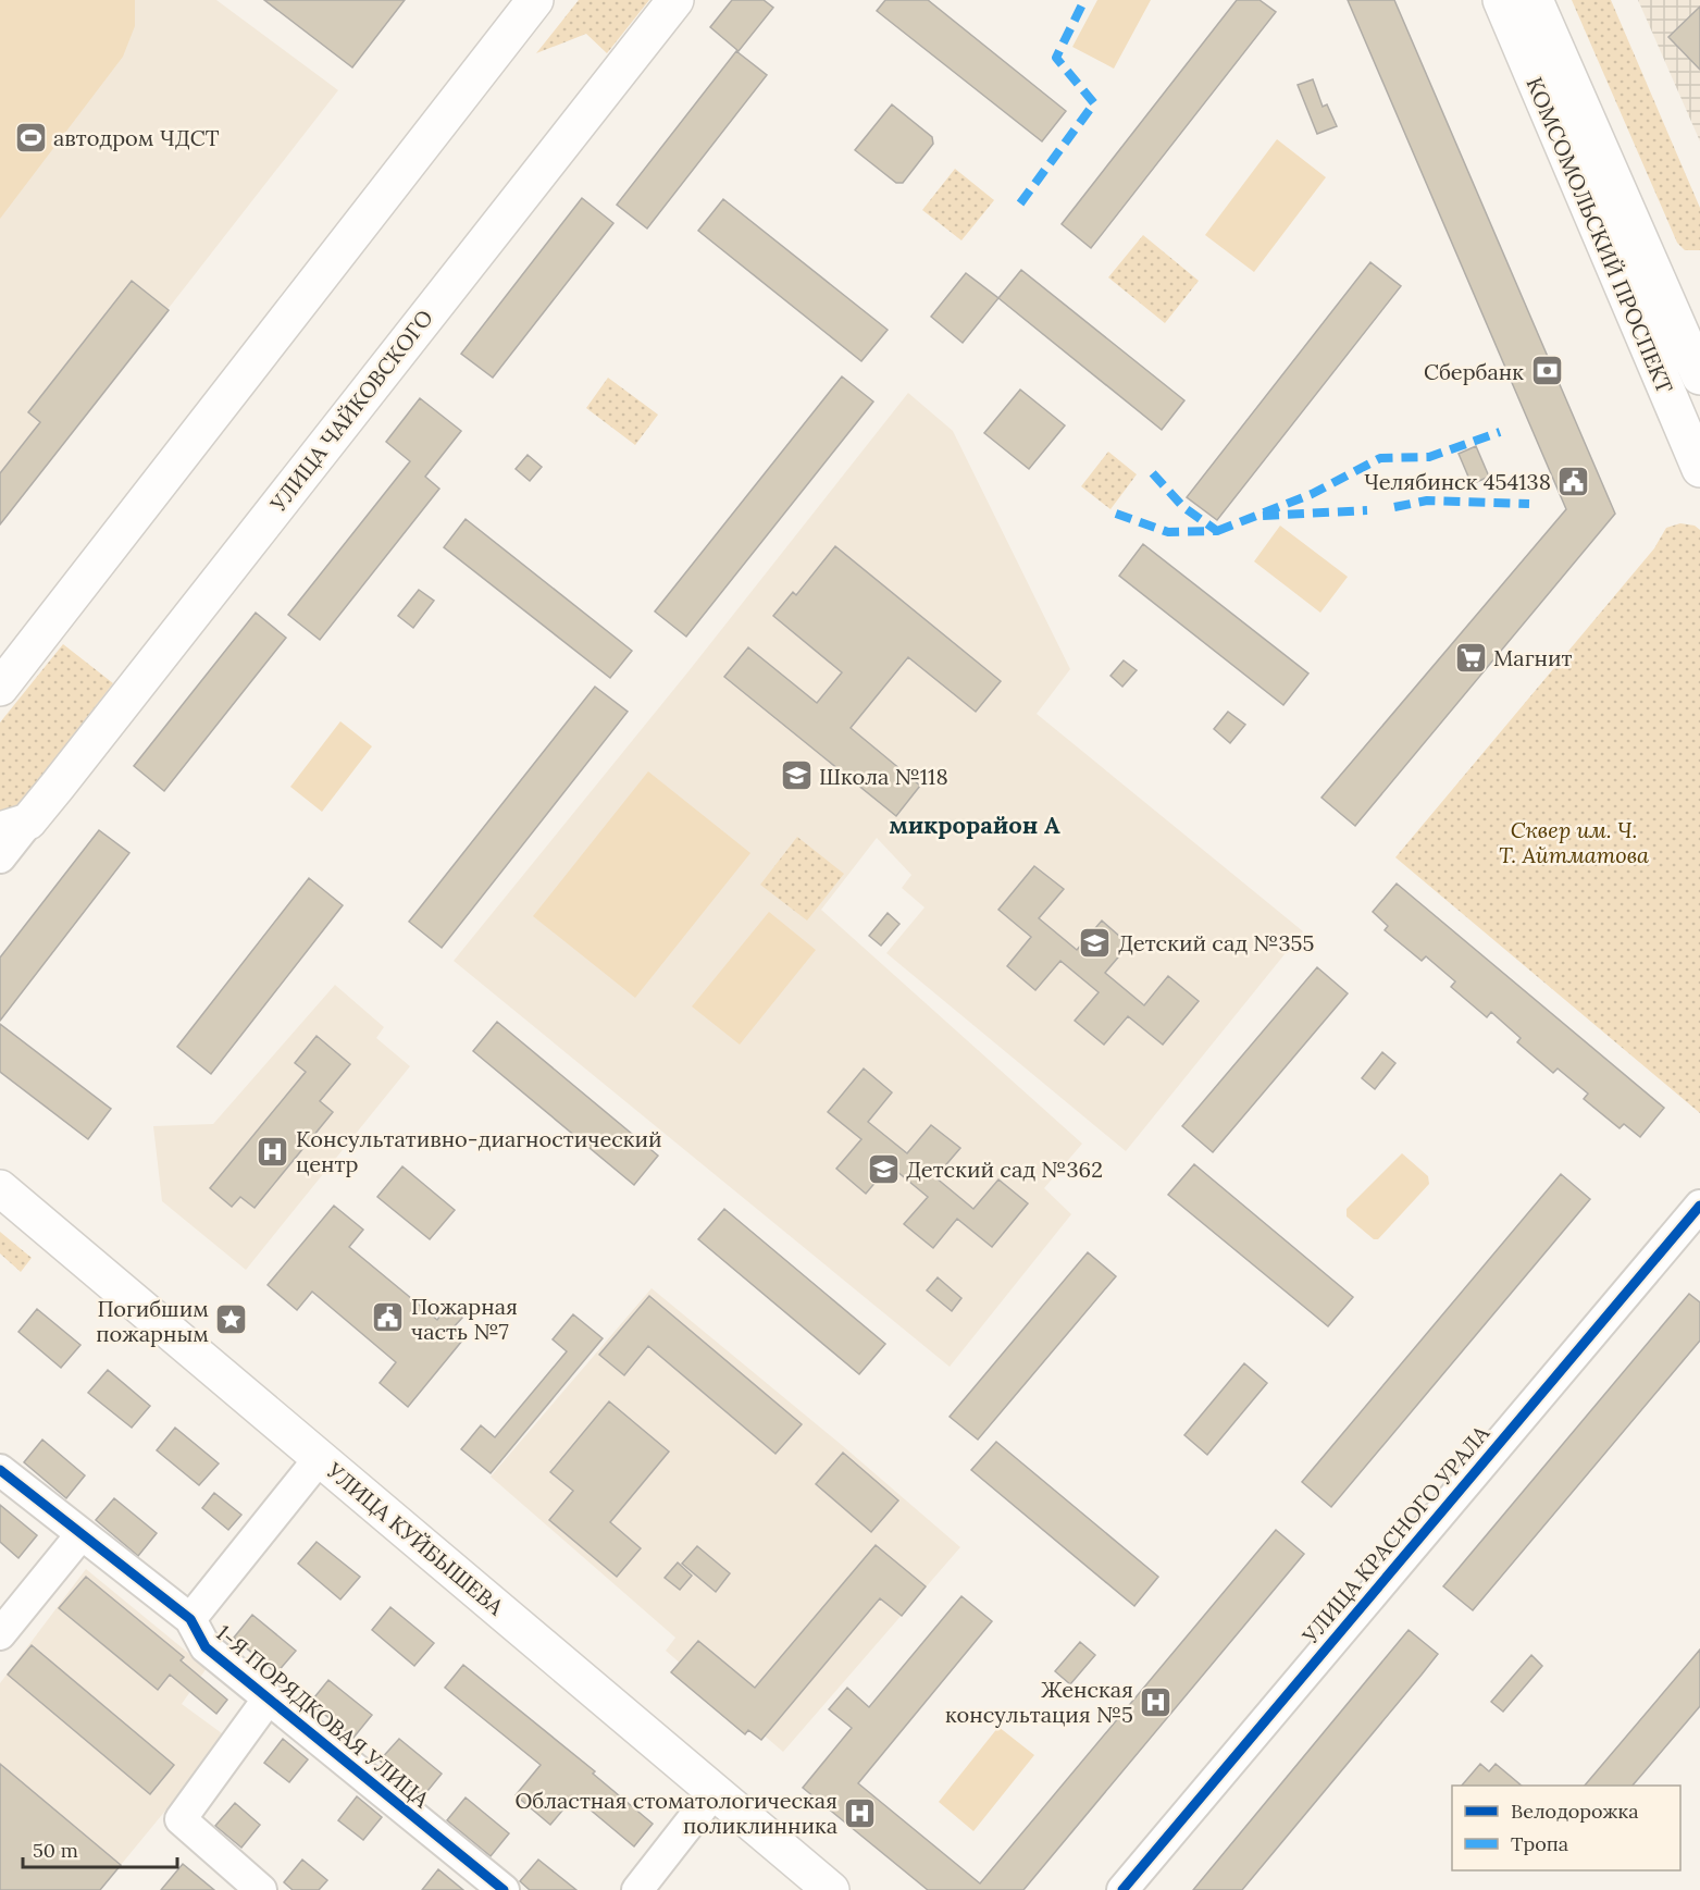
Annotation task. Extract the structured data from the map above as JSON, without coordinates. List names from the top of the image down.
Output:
{
  "streets": {
    "main road": ["КОМСОМОЛЬСКИЙ ПРОСПЕКТ", "УЛИЦА ЧАЙКОВСКОГО", "УЛИЦА КУЙБЫШЕВА"],
    "street": ["УЛИЦА КРАСНОГО УРАЛА", "1-Я ПОРЯДКОВАЯ УЛИЦА"]
  },
  "districts": ["микрорайон А"],
  "parks": ["Сквер им. Ч. Т. Айтматова"],
  "places": {
    "sports": ["автодром ЧДСТ"],
    "bank": ["Сбербанк"],
    "public building": ["Челябинск 454138", "Пожарная часть №7"],
    "supermarket": ["Магнит"],
    "school or university": ["Школа №118", "Детский сад №355", "Детский сад №362"],
    "hospital": ["Консультативно-диагностический центр", "Женская консультация №5", "Областная стоматологическая поликлинника"],
    "place": ["Погибшим пожарным"]
  },
  "legend": ["Велодорожка", "Тропа"],
  "scale_bar": "50 m"
}
